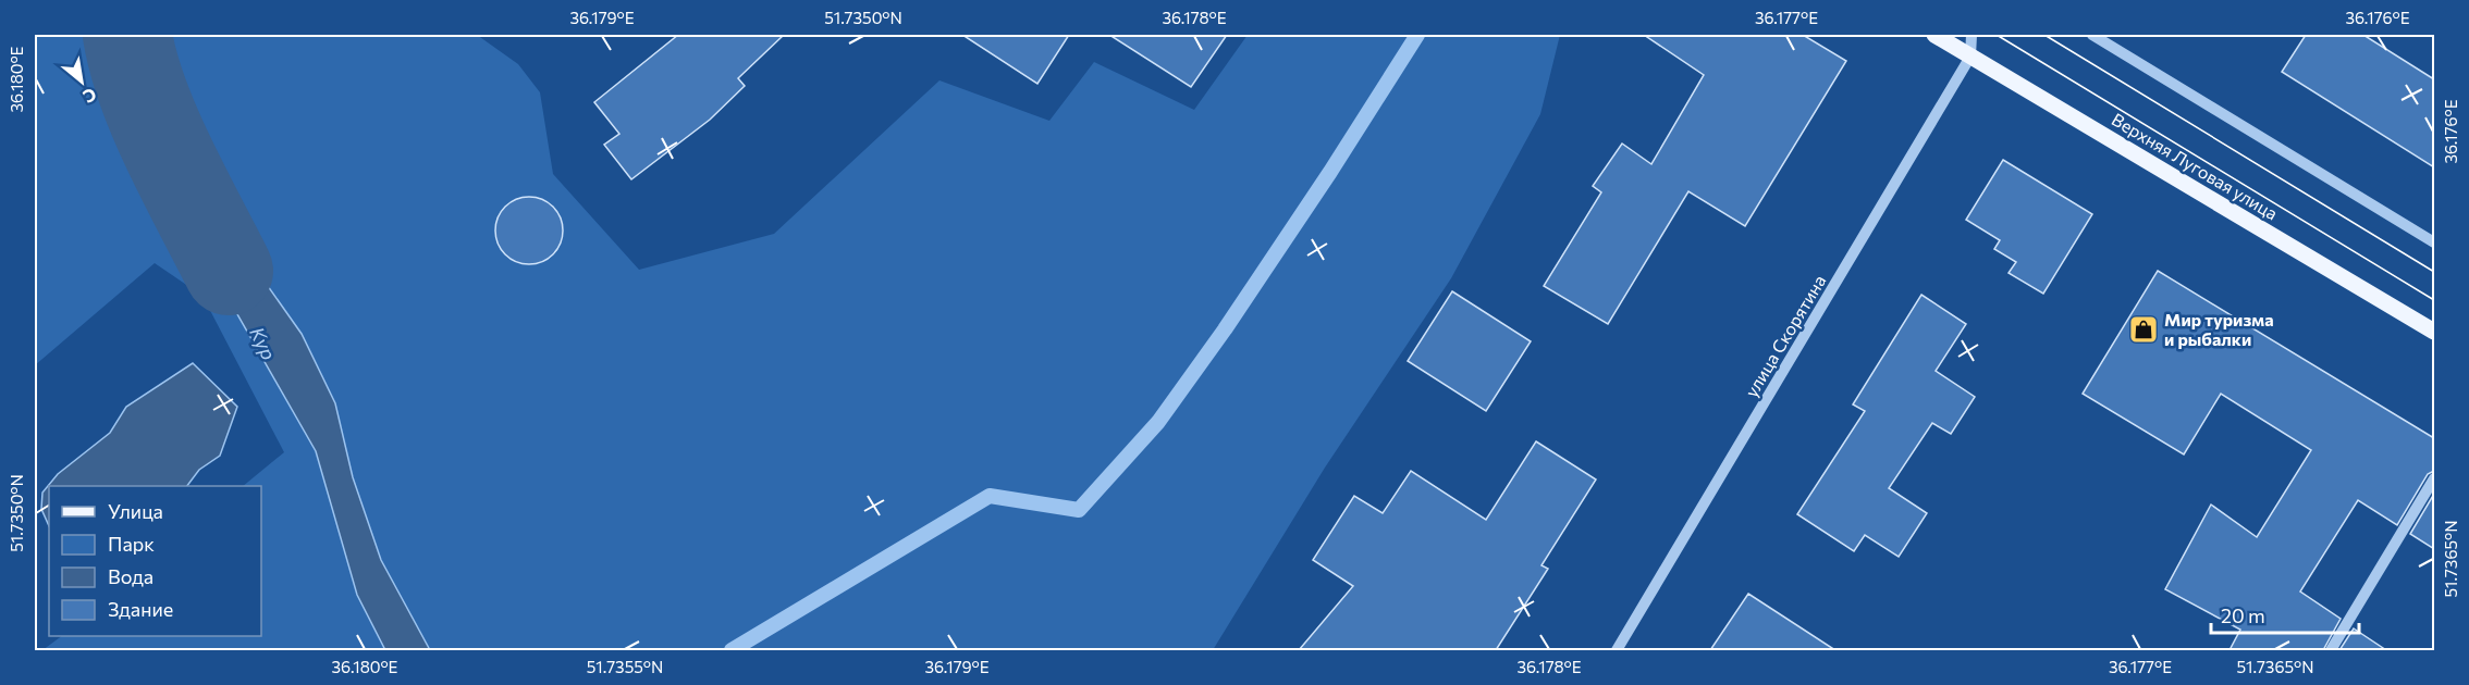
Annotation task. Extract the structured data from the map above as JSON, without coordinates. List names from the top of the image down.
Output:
{
  "streets": {
    "main road": ["Верхняя Луговая улица"],
    "street": ["улица Скорятина"]
  },
  "crossings": [
    ["Верхняя Луговая улица", "улица Скорятина"]
  ],
  "water": ["Кур"],
  "places": {
    "shop": ["Мир туризма и рыбалки"]
  },
  "legend": [
    "Улица",
    "Парк",
    "Вода",
    "Здание"
  ],
  "scale_bar": "20 m",
  "north": "bottom right",
  "coordinates": [
    "36.179°E",
    "51.7350°N",
    "36.178°E",
    "36.177°E",
    "36.176°E",
    "36.180°E",
    "51.7365°N",
    "51.7355°N"
  ]
}
